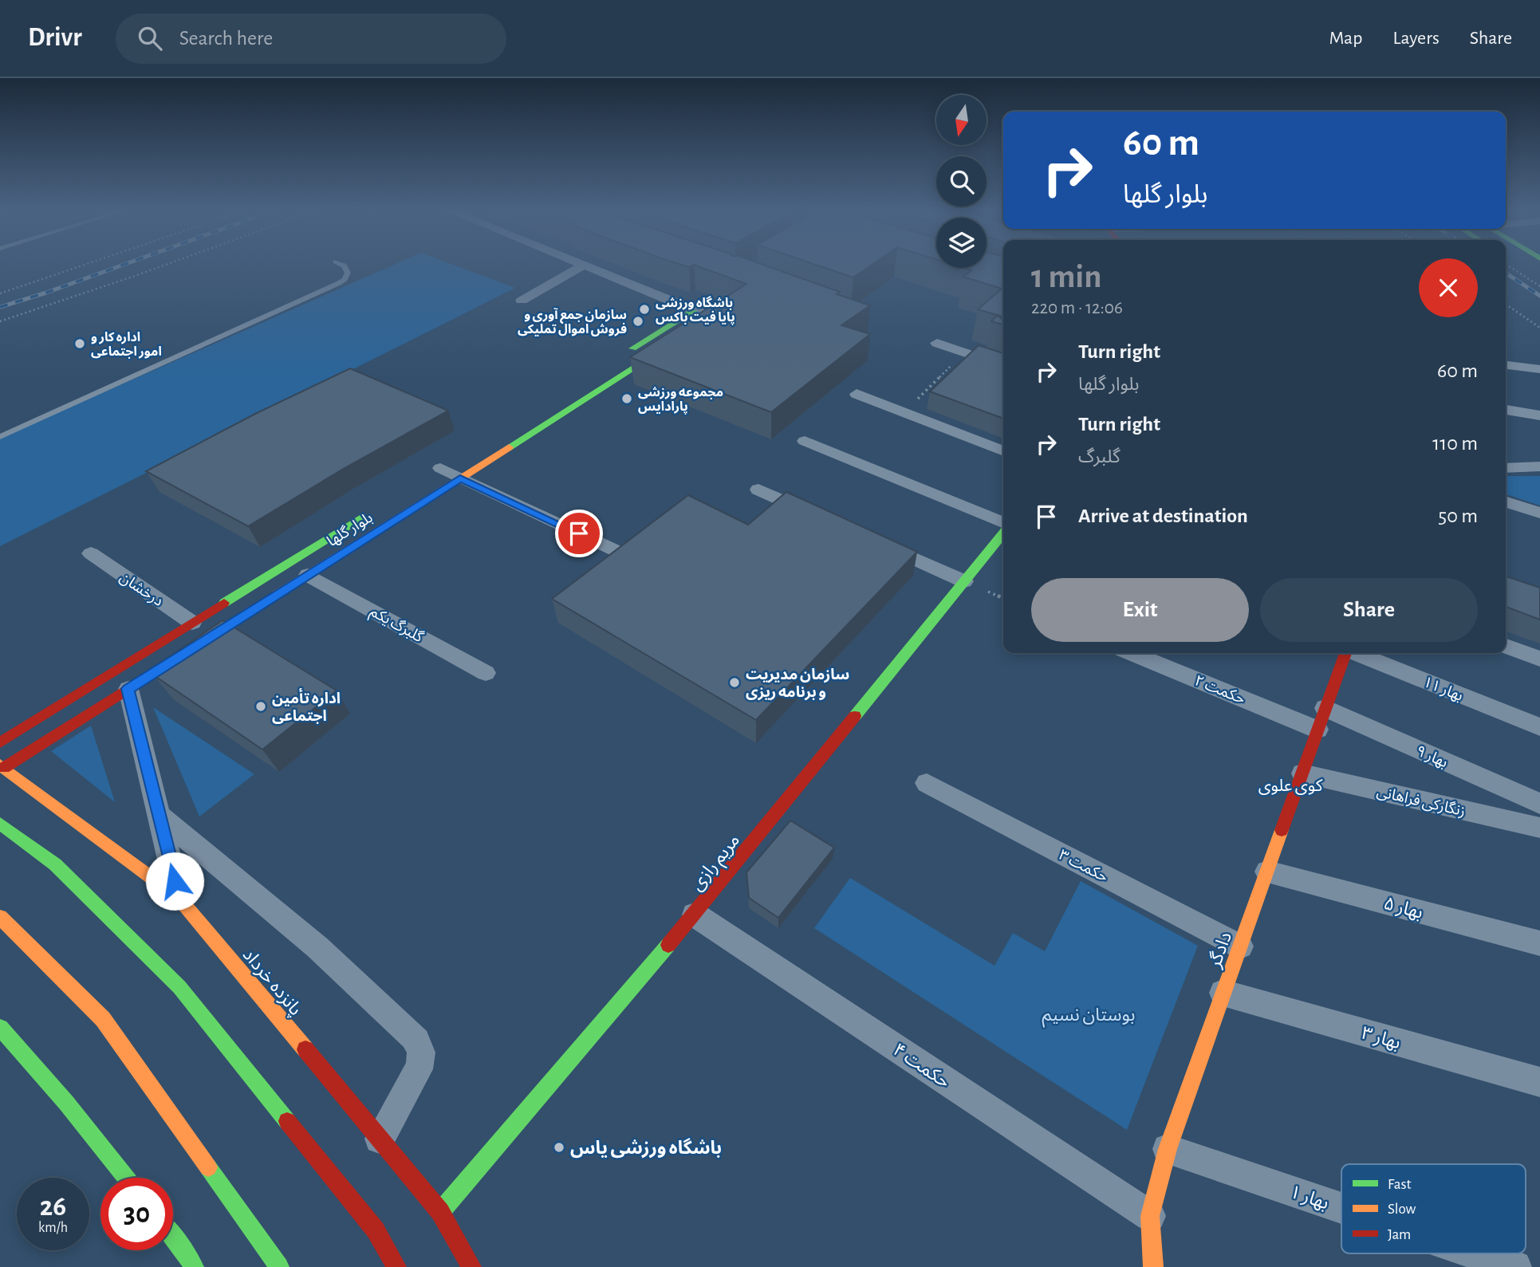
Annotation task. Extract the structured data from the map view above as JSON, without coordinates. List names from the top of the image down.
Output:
{
  "streets": {
    "street": [
      "بلوار گلها",
      "درخشان",
      "گلبرگ یکم",
      "بهار ۱۱",
      "حکمت ۲",
      "بهار ۹",
      "زنگارکی فراهانی",
      "مریم رازی",
      "حکمت ۳",
      "بهار ۵",
      "دادگر",
      "پانزده خرداد",
      "بهار ۳",
      "حکمت ۴",
      "بهار ۱"
    ]
  },
  "crossings": [
    ["بلوار گلها", "درخشان"],
    ["بلوار گلها", "گلبرگ یکم"],
    ["بلوار گلها", "پانزده خرداد"],
    ["حکمت ۲", "دادگر"],
    ["بهار ۹", "دادگر"],
    ["زنگارکی فراهانی", "دادگر"],
    ["مریم رازی", "پانزده خرداد"],
    ["مریم رازی", "حکمت ۴"],
    ["حکمت ۳", "دادگر"],
    ["بهار ۵", "دادگر"],
    ["دادگر", "بهار ۳"],
    ["دادگر", "حکمت ۴"],
    ["دادگر", "بهار ۱"]
  ],
  "districts": ["کوی علوی"],
  "parks": ["بوستان نسیم"],
  "places": [
    "باشگاه ورزشی پایا فیت باکس",
    "سازمان جمع آوری و فروش اموال تملیکی",
    "اداره کار و امور اجتماعی",
    "مجموعه ورزشی پارادایس",
    "سازمان مدیریت و برنامه ریزی",
    "اداره تأمین اجتماعی",
    "باشگاه ورزشی یاس"
  ],
  "legend": ["Fast", "Slow", "Jam"],
  "north": "bottom",
  "page": {
    "header": "Drivr",
    "search": "Search here",
    "nav": ["Map", "Layers", "Share"],
    "turn": ["60 m", "بلوار گلها"],
    "heading": ["1 min", "220 m · 12:06"],
    "list": [
      {
        "name": "Turn right",
        "note": "بلوار گلها",
        "value": "60 m"
      },
      {
        "name": "Turn right",
        "note": "گلبرگ",
        "value": "110 m"
      },
      {
        "name": "Arrive at destination",
        "value": "50 m"
      }
    ],
    "buttons": ["Exit", "Share"],
    "speed": "26 km/h",
    "limit": "30"
  }
}
